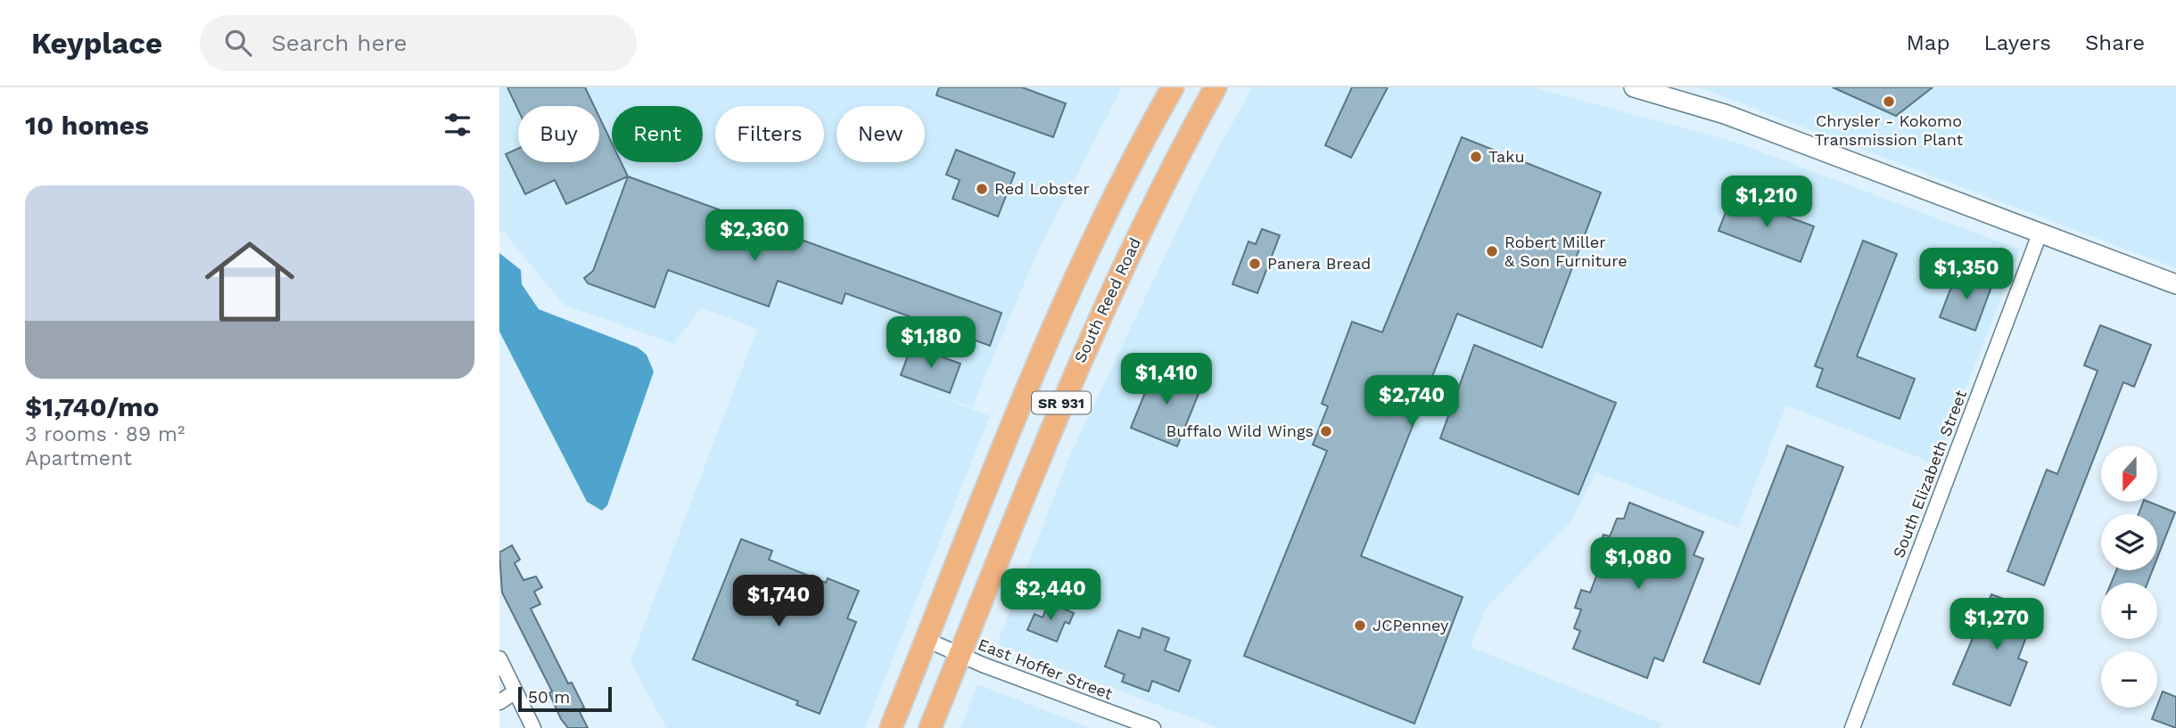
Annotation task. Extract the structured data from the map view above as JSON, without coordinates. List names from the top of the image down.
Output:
{
  "streets": {
    "main road": ["South Reed Road", "SR 931"],
    "street": ["South Elizabeth Street", "East Hoffer Street"]
  },
  "crossings": [
    ["South Reed Road", "East Hoffer Street"],
    ["SR 931", "East Hoffer Street"]
  ],
  "places": [
    "Chrysler - Kokomo Transmission Plant",
    "Taku",
    "Red Lobster",
    "Robert Miller & Son Furniture",
    "Panera Bread",
    "Buffalo Wild Wings",
    "JCPenney"
  ],
  "scale_bar": "50 m",
  "north": "bottom",
  "page": {
    "header": "Keyplace",
    "search": "Search here",
    "nav": ["Map", "Layers", "Share"],
    "heading": "10 homes",
    "chip": [
      "Buy",
      "Rent",
      "Filters",
      "New"
    ],
    "list": [
      {
        "name": "$1,740/mo",
        "note": "3 rooms · 89 m² · Apartment"
      }
    ],
    "price": [
      "$1,210",
      "$2,360",
      "$1,350",
      "$1,180",
      "$1,410",
      "$2,740",
      "$1,080",
      "$2,440",
      "$1,740",
      "$1,270"
    ],
    "map_buttons": ["+", "−"],
    "scale": "50 m"
  }
}
